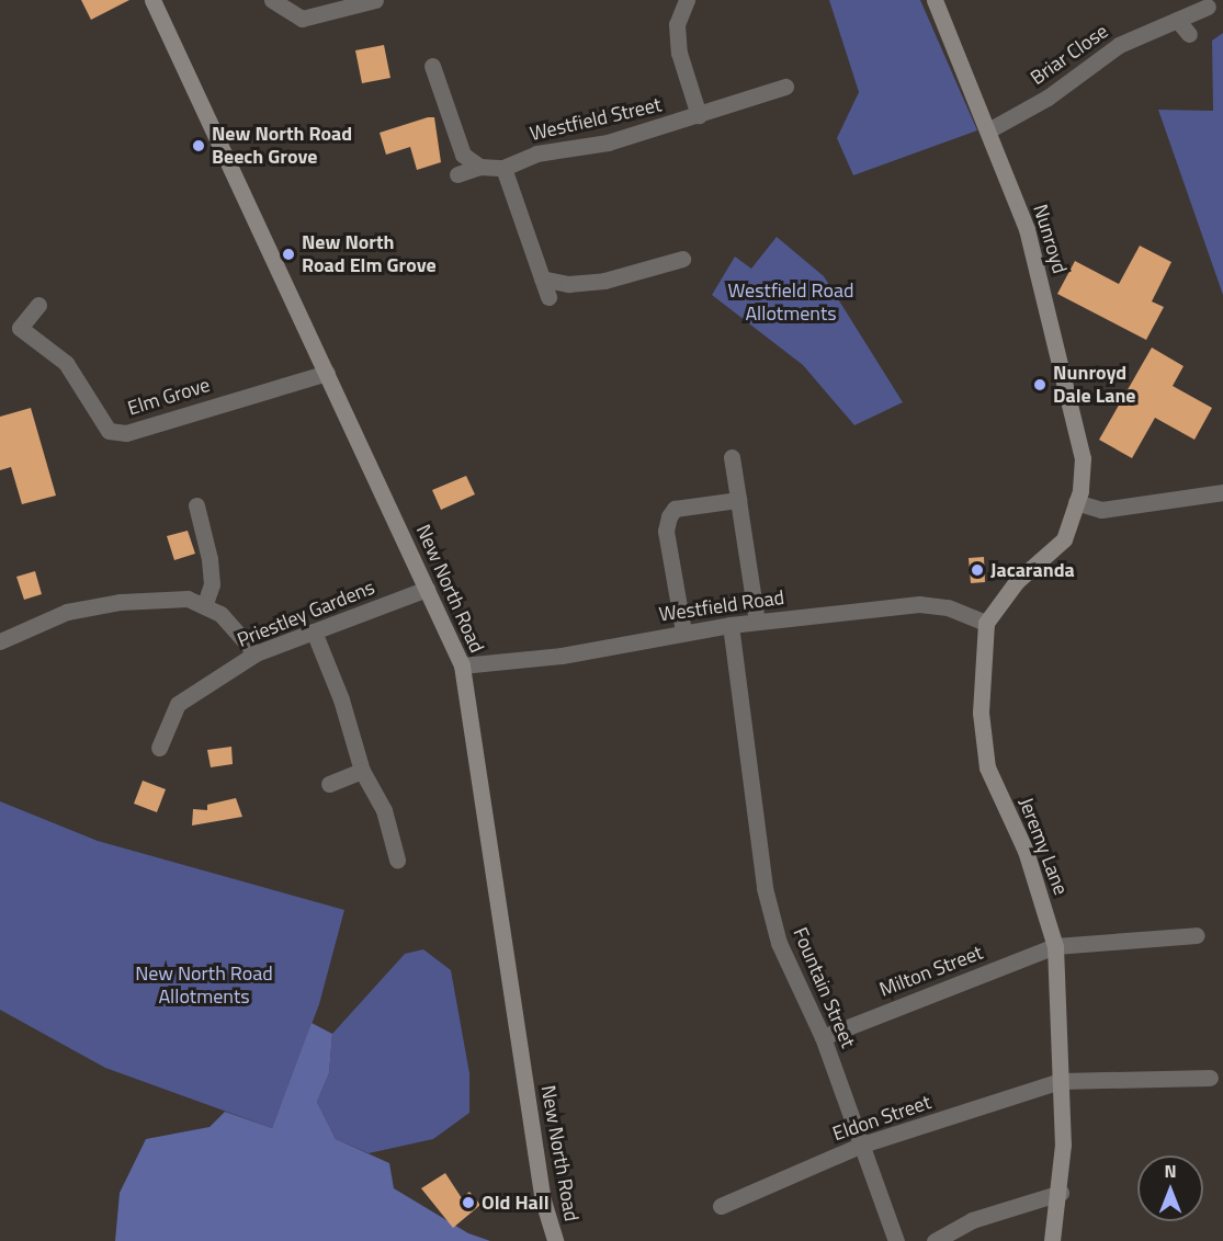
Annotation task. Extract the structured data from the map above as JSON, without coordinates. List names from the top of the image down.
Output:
{
  "streets": {
    "main road": ["Nunroyd", "New North Road", "Jeremy Lane"],
    "street": [
      "Briar Close",
      "Westfield Street",
      "Elm Grove",
      "Westfield Road",
      "Priestley Gardens",
      "Milton Street",
      "Fountain Street",
      "Eldon Street"
    ]
  },
  "crossings": [
    ["Briar Close", "Nunroyd"],
    ["Elm Grove", "New North Road"],
    ["New North Road", "Westfield Road"],
    ["New North Road", "Priestley Gardens"],
    ["Westfield Road", "Jeremy Lane"],
    ["Westfield Road", "Fountain Street"],
    ["Jeremy Lane", "Milton Street"],
    ["Jeremy Lane", "Eldon Street"],
    ["Milton Street", "Fountain Street"],
    ["Fountain Street", "Eldon Street"]
  ],
  "parks": ["Westfield Road Allotments", "New North Road Allotments"],
  "places": [
    "New North Road Beech Grove",
    "New North Road Elm Grove",
    "Nunroyd Dale Lane",
    "Jacaranda",
    "Old Hall"
  ],
  "north": "top"
}
